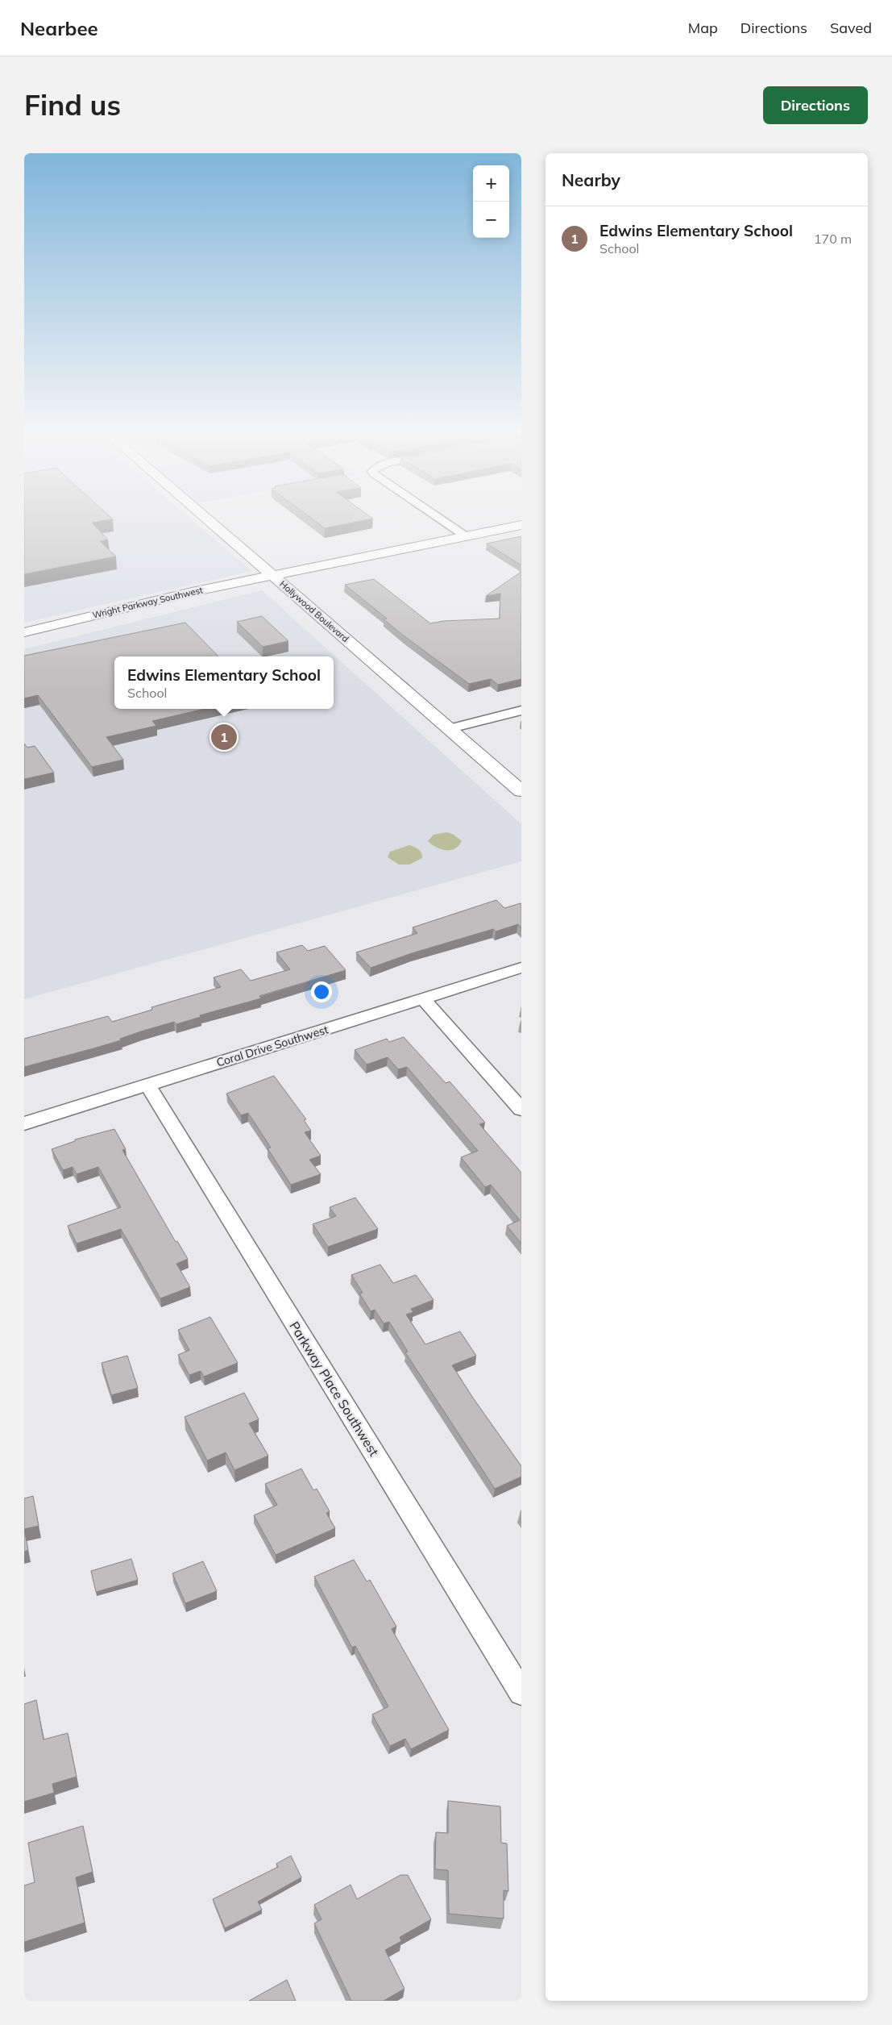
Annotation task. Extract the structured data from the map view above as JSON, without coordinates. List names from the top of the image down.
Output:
{
  "streets": {
    "street": [
      "Wright Parkway Southwest",
      "Hollywood Boulevard",
      "Coral Drive Southwest",
      "Parkway Place Southwest"
    ]
  },
  "crossings": [
    ["Wright Parkway Southwest", "Hollywood Boulevard"],
    ["Coral Drive Southwest", "Parkway Place Southwest"]
  ],
  "page": {
    "header": "Nearbee",
    "nav": ["Map", "Directions", "Saved"],
    "buttons": "Directions",
    "title": "Find us",
    "heading": "Nearby",
    "map_buttons": ["+", "−"],
    "list": [
      {
        "mark": "1",
        "name": "Edwins Elementary School",
        "note": "School",
        "value": "170 m"
      }
    ],
    "popup": ["Edwins Elementary School", "School"],
    "pins": "1"
  }
}
